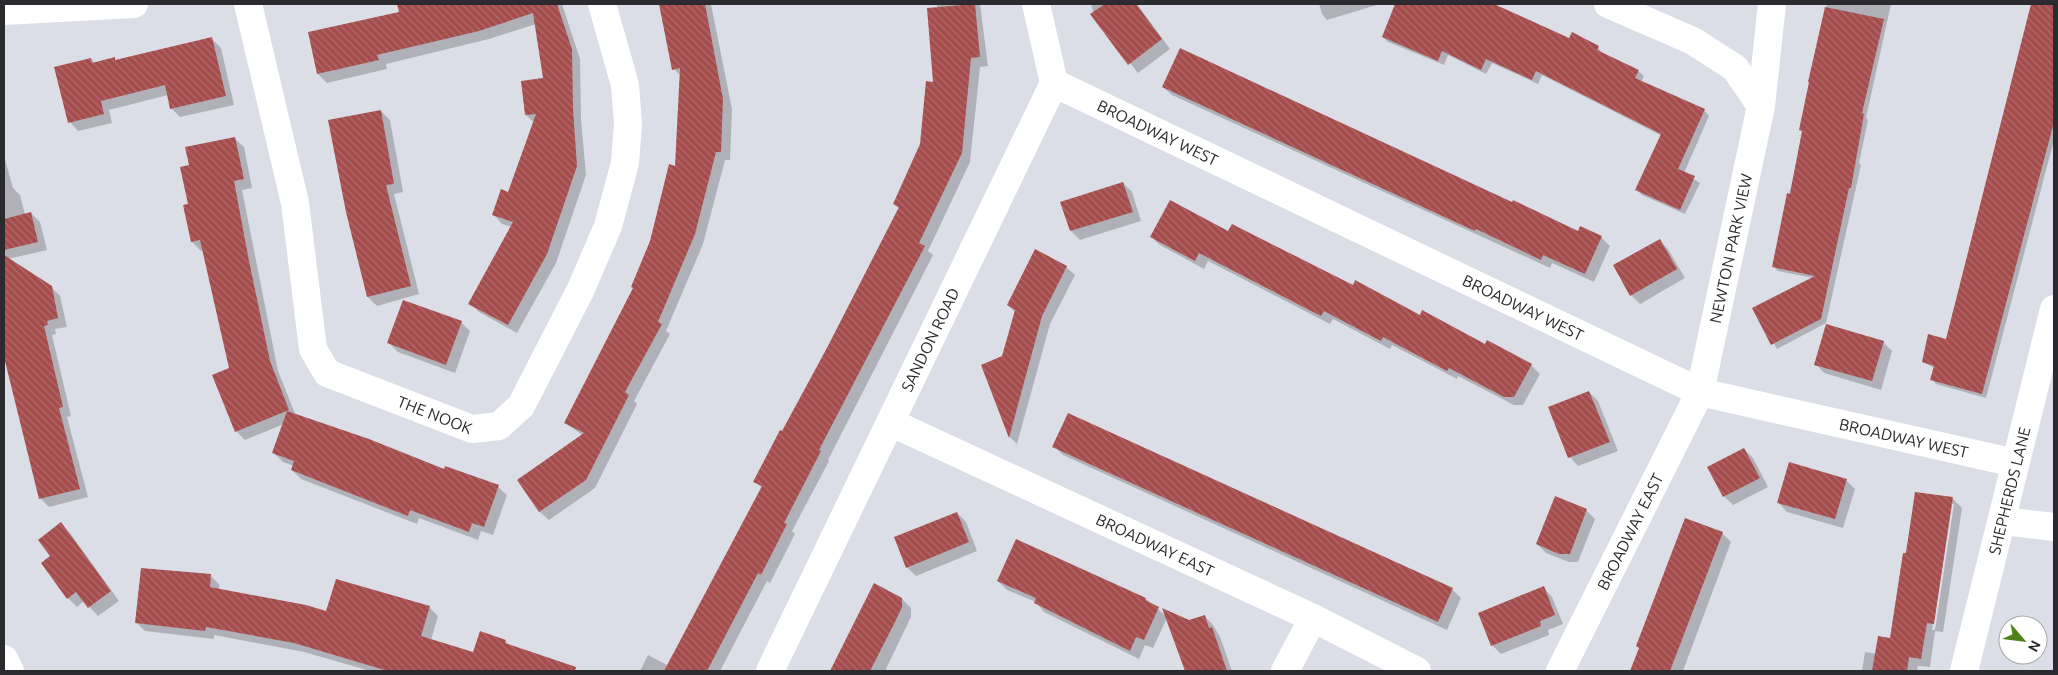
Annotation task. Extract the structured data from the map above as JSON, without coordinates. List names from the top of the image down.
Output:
{
  "streets": {
    "street": [
      "BROADWAY WEST",
      "NEWTON PARK VIEW",
      "SANDON ROAD",
      "THE NOOK",
      "SHEPHERDS LANE",
      "BROADWAY EAST"
    ]
  },
  "crossings": [
    ["BROADWAY WEST", "NEWTON PARK VIEW"],
    ["BROADWAY WEST", "SANDON ROAD"],
    ["BROADWAY WEST", "SHEPHERDS LANE"],
    ["BROADWAY WEST", "BROADWAY EAST"],
    ["NEWTON PARK VIEW", "BROADWAY EAST"],
    ["SANDON ROAD", "BROADWAY EAST"]
  ],
  "north": "bottom right"
}
